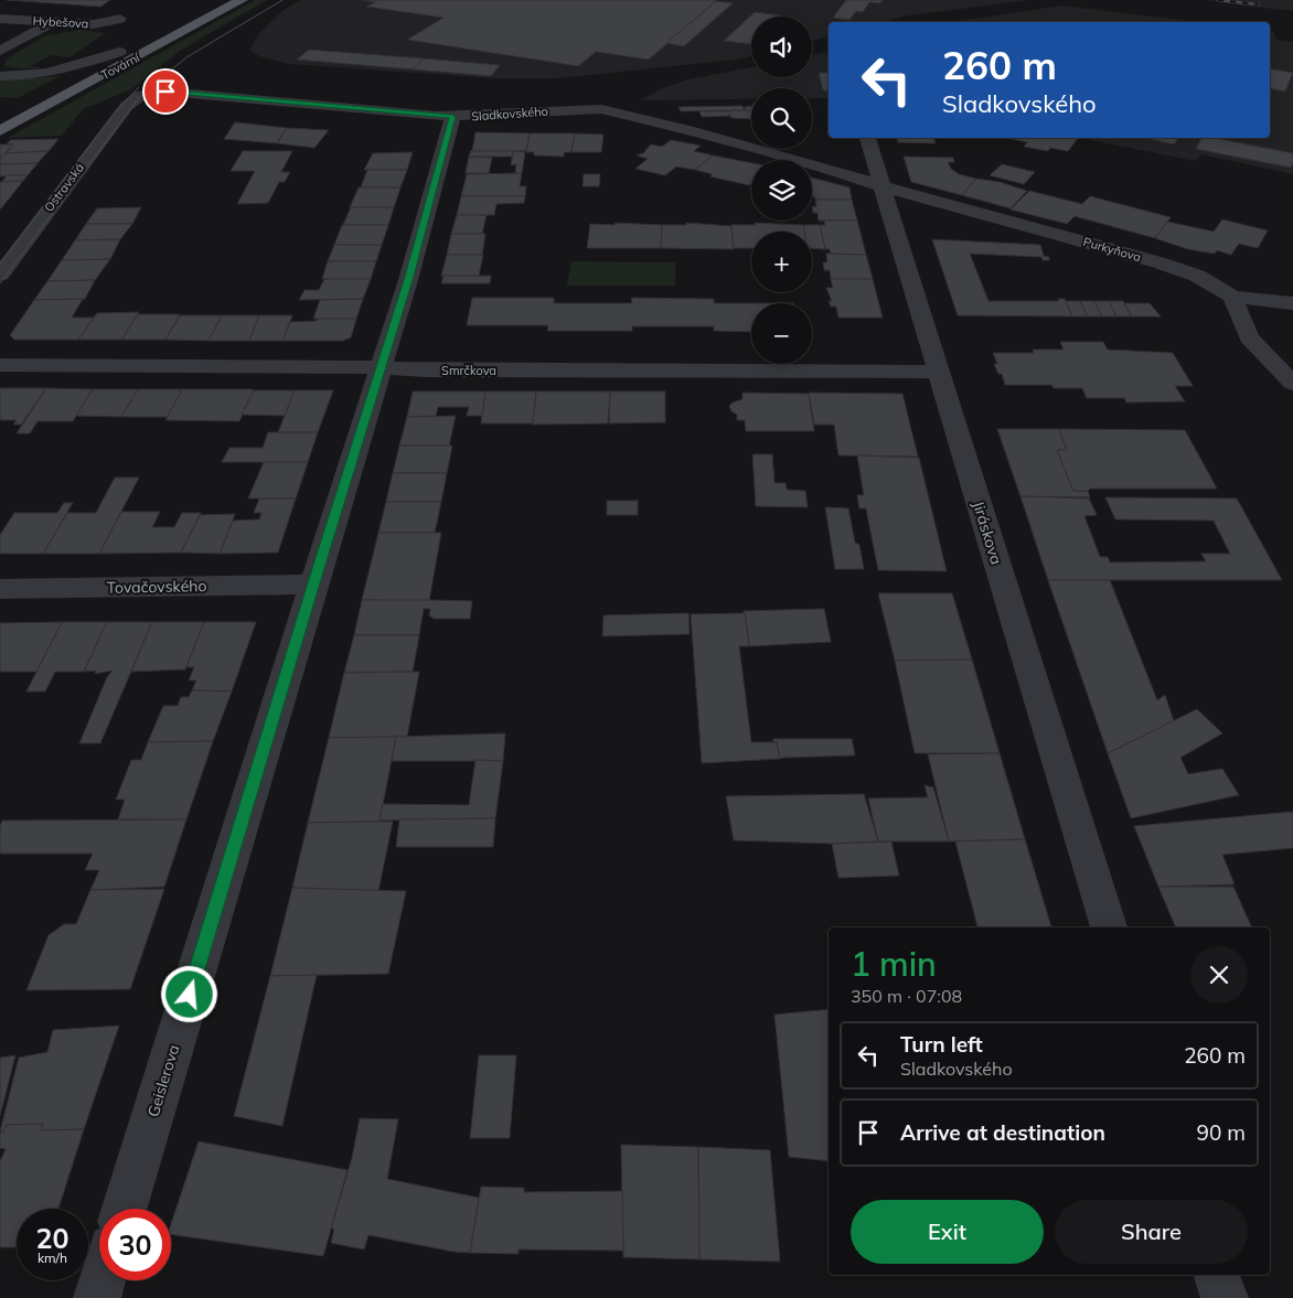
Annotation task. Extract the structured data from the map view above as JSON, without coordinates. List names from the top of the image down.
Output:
{
  "streets": {
    "main road": ["Tovární"],
    "street": [
      "Hybešova",
      "Sladkovského",
      "Ostravská",
      "Purkyňova",
      "Smrčkova",
      "Jiráskova",
      "Tovačovského",
      "Geislerova"
    ]
  },
  "crossings": [
    ["Sladkovského", "Ostravská"],
    ["Sladkovského", "Purkyňova"],
    ["Sladkovského", "Jiráskova"],
    ["Sladkovského", "Geislerova"],
    ["Purkyňova", "Jiráskova"],
    ["Smrčkova", "Jiráskova"],
    ["Smrčkova", "Geislerova"],
    ["Tovačovského", "Geislerova"]
  ],
  "page": {
    "map_buttons": ["+", "−"],
    "turn": ["260 m", "Sladkovského"],
    "heading": ["1 min", "350 m · 07:08"],
    "list": [
      {
        "name": "Turn left",
        "note": "Sladkovského",
        "value": "260 m"
      },
      {
        "name": "Arrive at destination",
        "value": "90 m"
      }
    ],
    "buttons": ["Exit", "Share"],
    "speed": "20 km/h",
    "limit": "30"
  }
}
